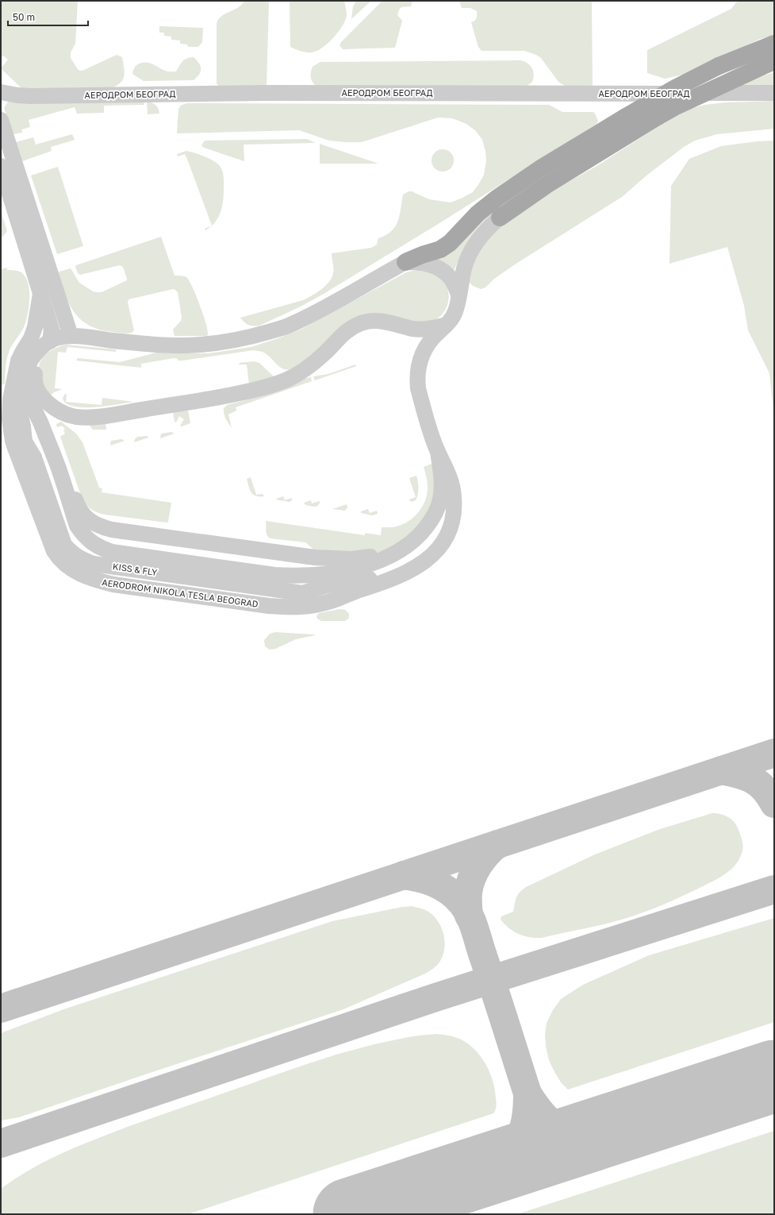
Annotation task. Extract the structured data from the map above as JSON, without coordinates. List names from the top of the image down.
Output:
{
  "streets": {
    "street": ["АЕРОДРОМ БЕОГРАД", "KISS & FLY", "AERODROM NIKOLA TESLA BEOGRAD"]
  },
  "crossings": [
    ["KISS & FLY", "AERODROM NIKOLA TESLA BEOGRAD"]
  ],
  "scale_bar": "50 m"
}
